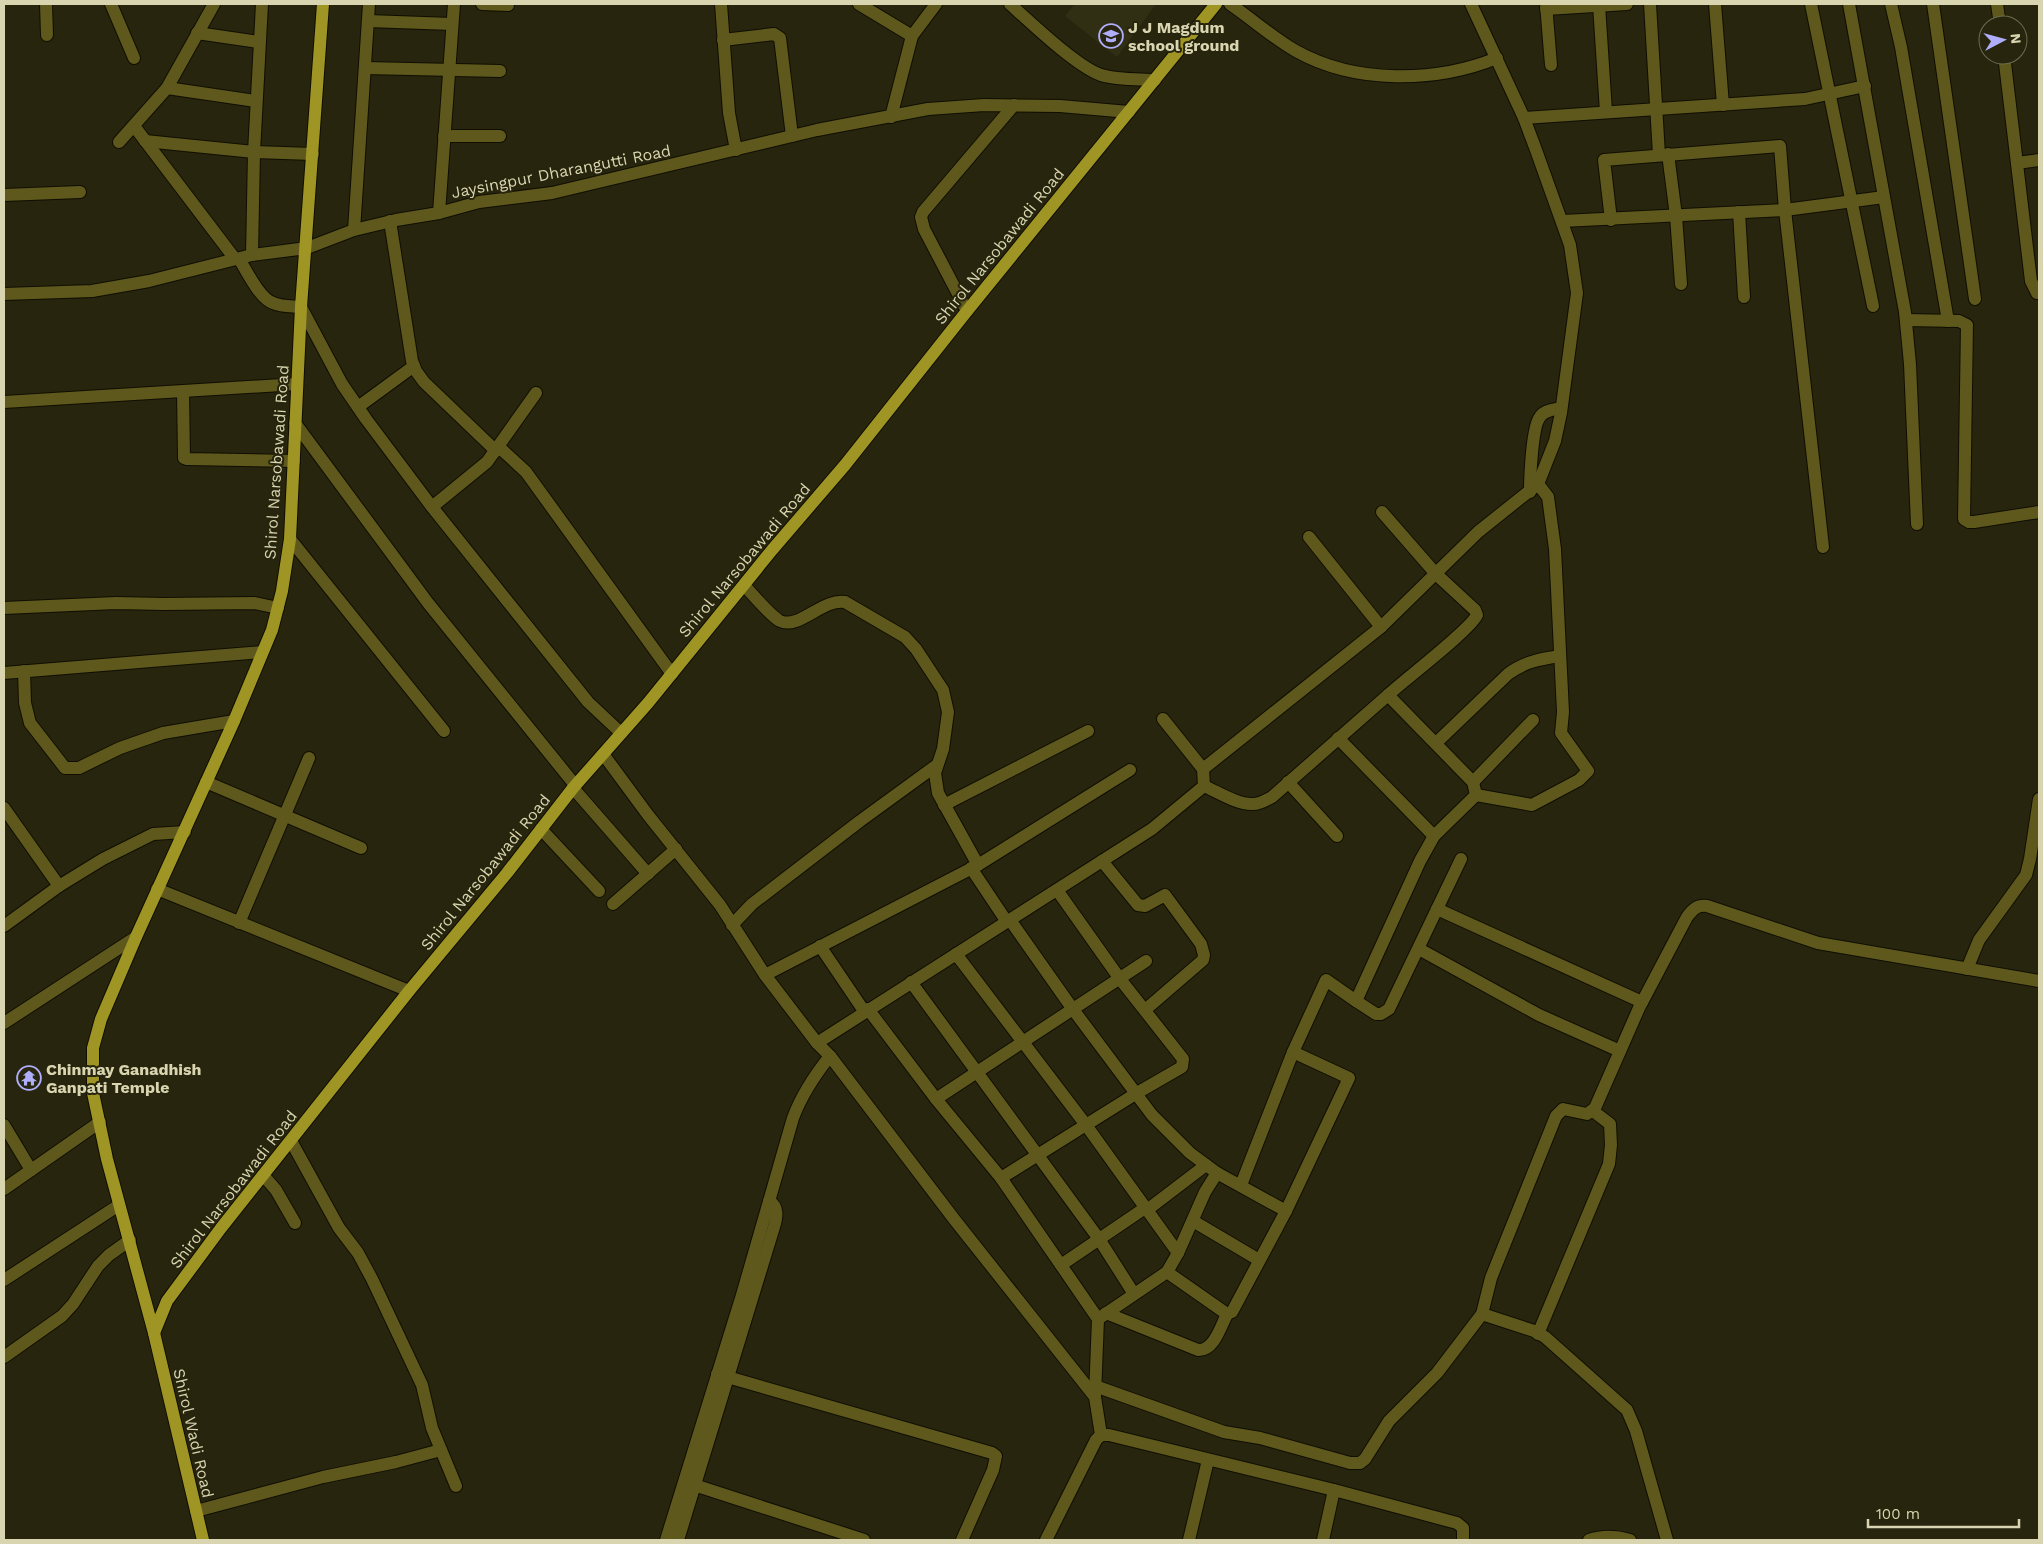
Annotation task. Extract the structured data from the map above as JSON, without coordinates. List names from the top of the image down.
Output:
{
  "streets": {
    "main road": ["Shirol Narsobawadi Road", "Shirol Wadi Road"],
    "street": ["Jaysingpur Dharangutti Road"]
  },
  "crossings": [
    ["Jaysingpur Dharangutti Road", "Shirol Narsobawadi Road"],
    ["Shirol Narsobawadi Road", "Shirol Wadi Road"]
  ],
  "places": {
    "school or university": ["J J Magdum school ground"],
    "temple": ["Chinmay Ganadhish Ganpati Temple"]
  },
  "scale_bar": "100 m",
  "north": "right"
}
